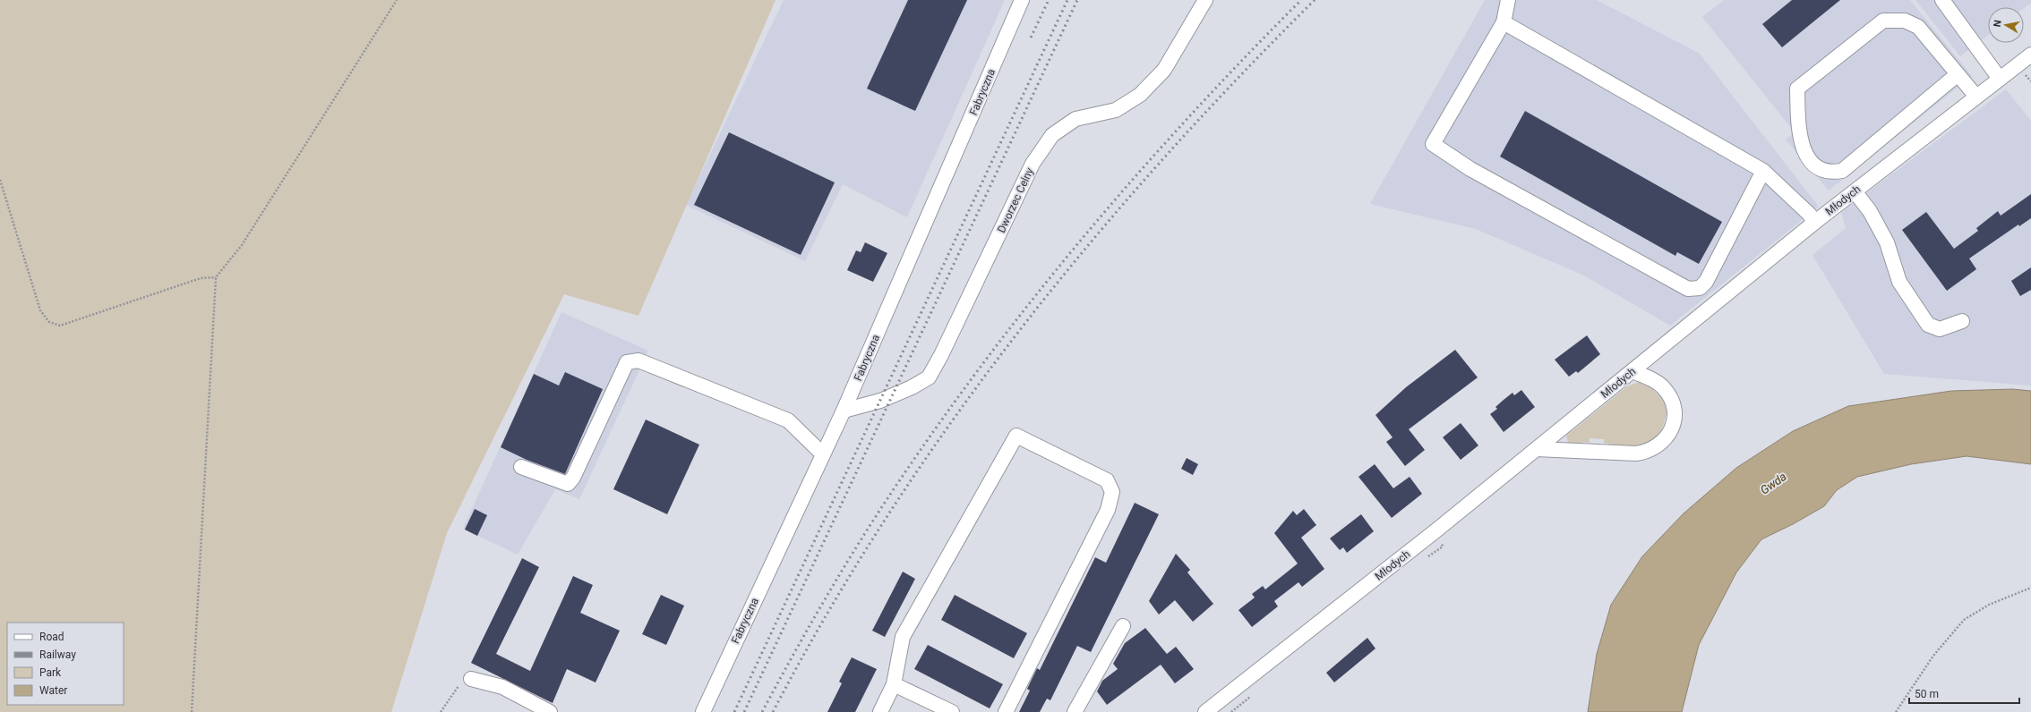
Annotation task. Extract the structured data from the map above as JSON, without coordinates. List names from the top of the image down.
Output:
{
  "streets": {
    "street": ["Fabryczna", "Dworzec Celny", "Młodych"]
  },
  "crossings": [
    ["Fabryczna", "Dworzec Celny"]
  ],
  "water": ["Gwda"],
  "legend": [
    "Road",
    "Railway",
    "Park",
    "Water"
  ],
  "scale_bar": "50 m",
  "north": "left"
}
